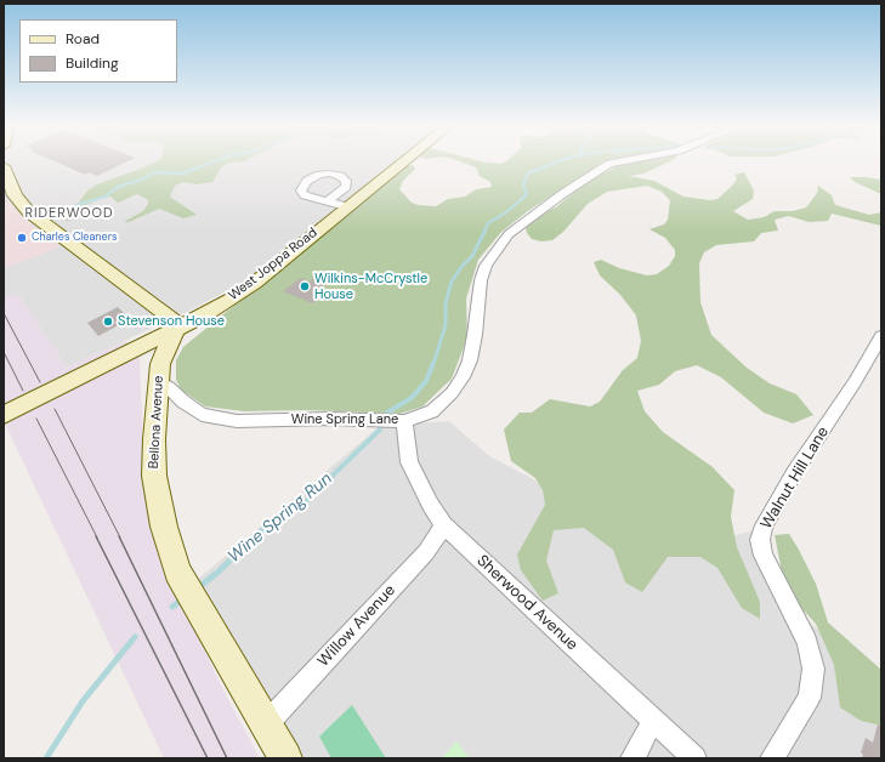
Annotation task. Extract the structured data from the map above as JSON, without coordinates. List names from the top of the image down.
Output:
{
  "streets": {
    "street": [
      "West Joppa Road",
      "Wine Spring Lane",
      "Bellona Avenue",
      "Walnut Hill Lane",
      "Sherwood Avenue",
      "Willow Avenue"
    ]
  },
  "crossings": [
    ["West Joppa Road", "Bellona Avenue"],
    ["Wine Spring Lane", "Bellona Avenue"],
    ["Wine Spring Lane", "Sherwood Avenue"],
    ["Bellona Avenue", "Willow Avenue"],
    ["Sherwood Avenue", "Willow Avenue"]
  ],
  "districts": ["RIDERWOOD"],
  "water": ["Wine Spring Run"],
  "places": ["Charles Cleaners", "Wilkins-McCrystle House", "Stevenson House"],
  "legend": ["Road", "Building"]
}
